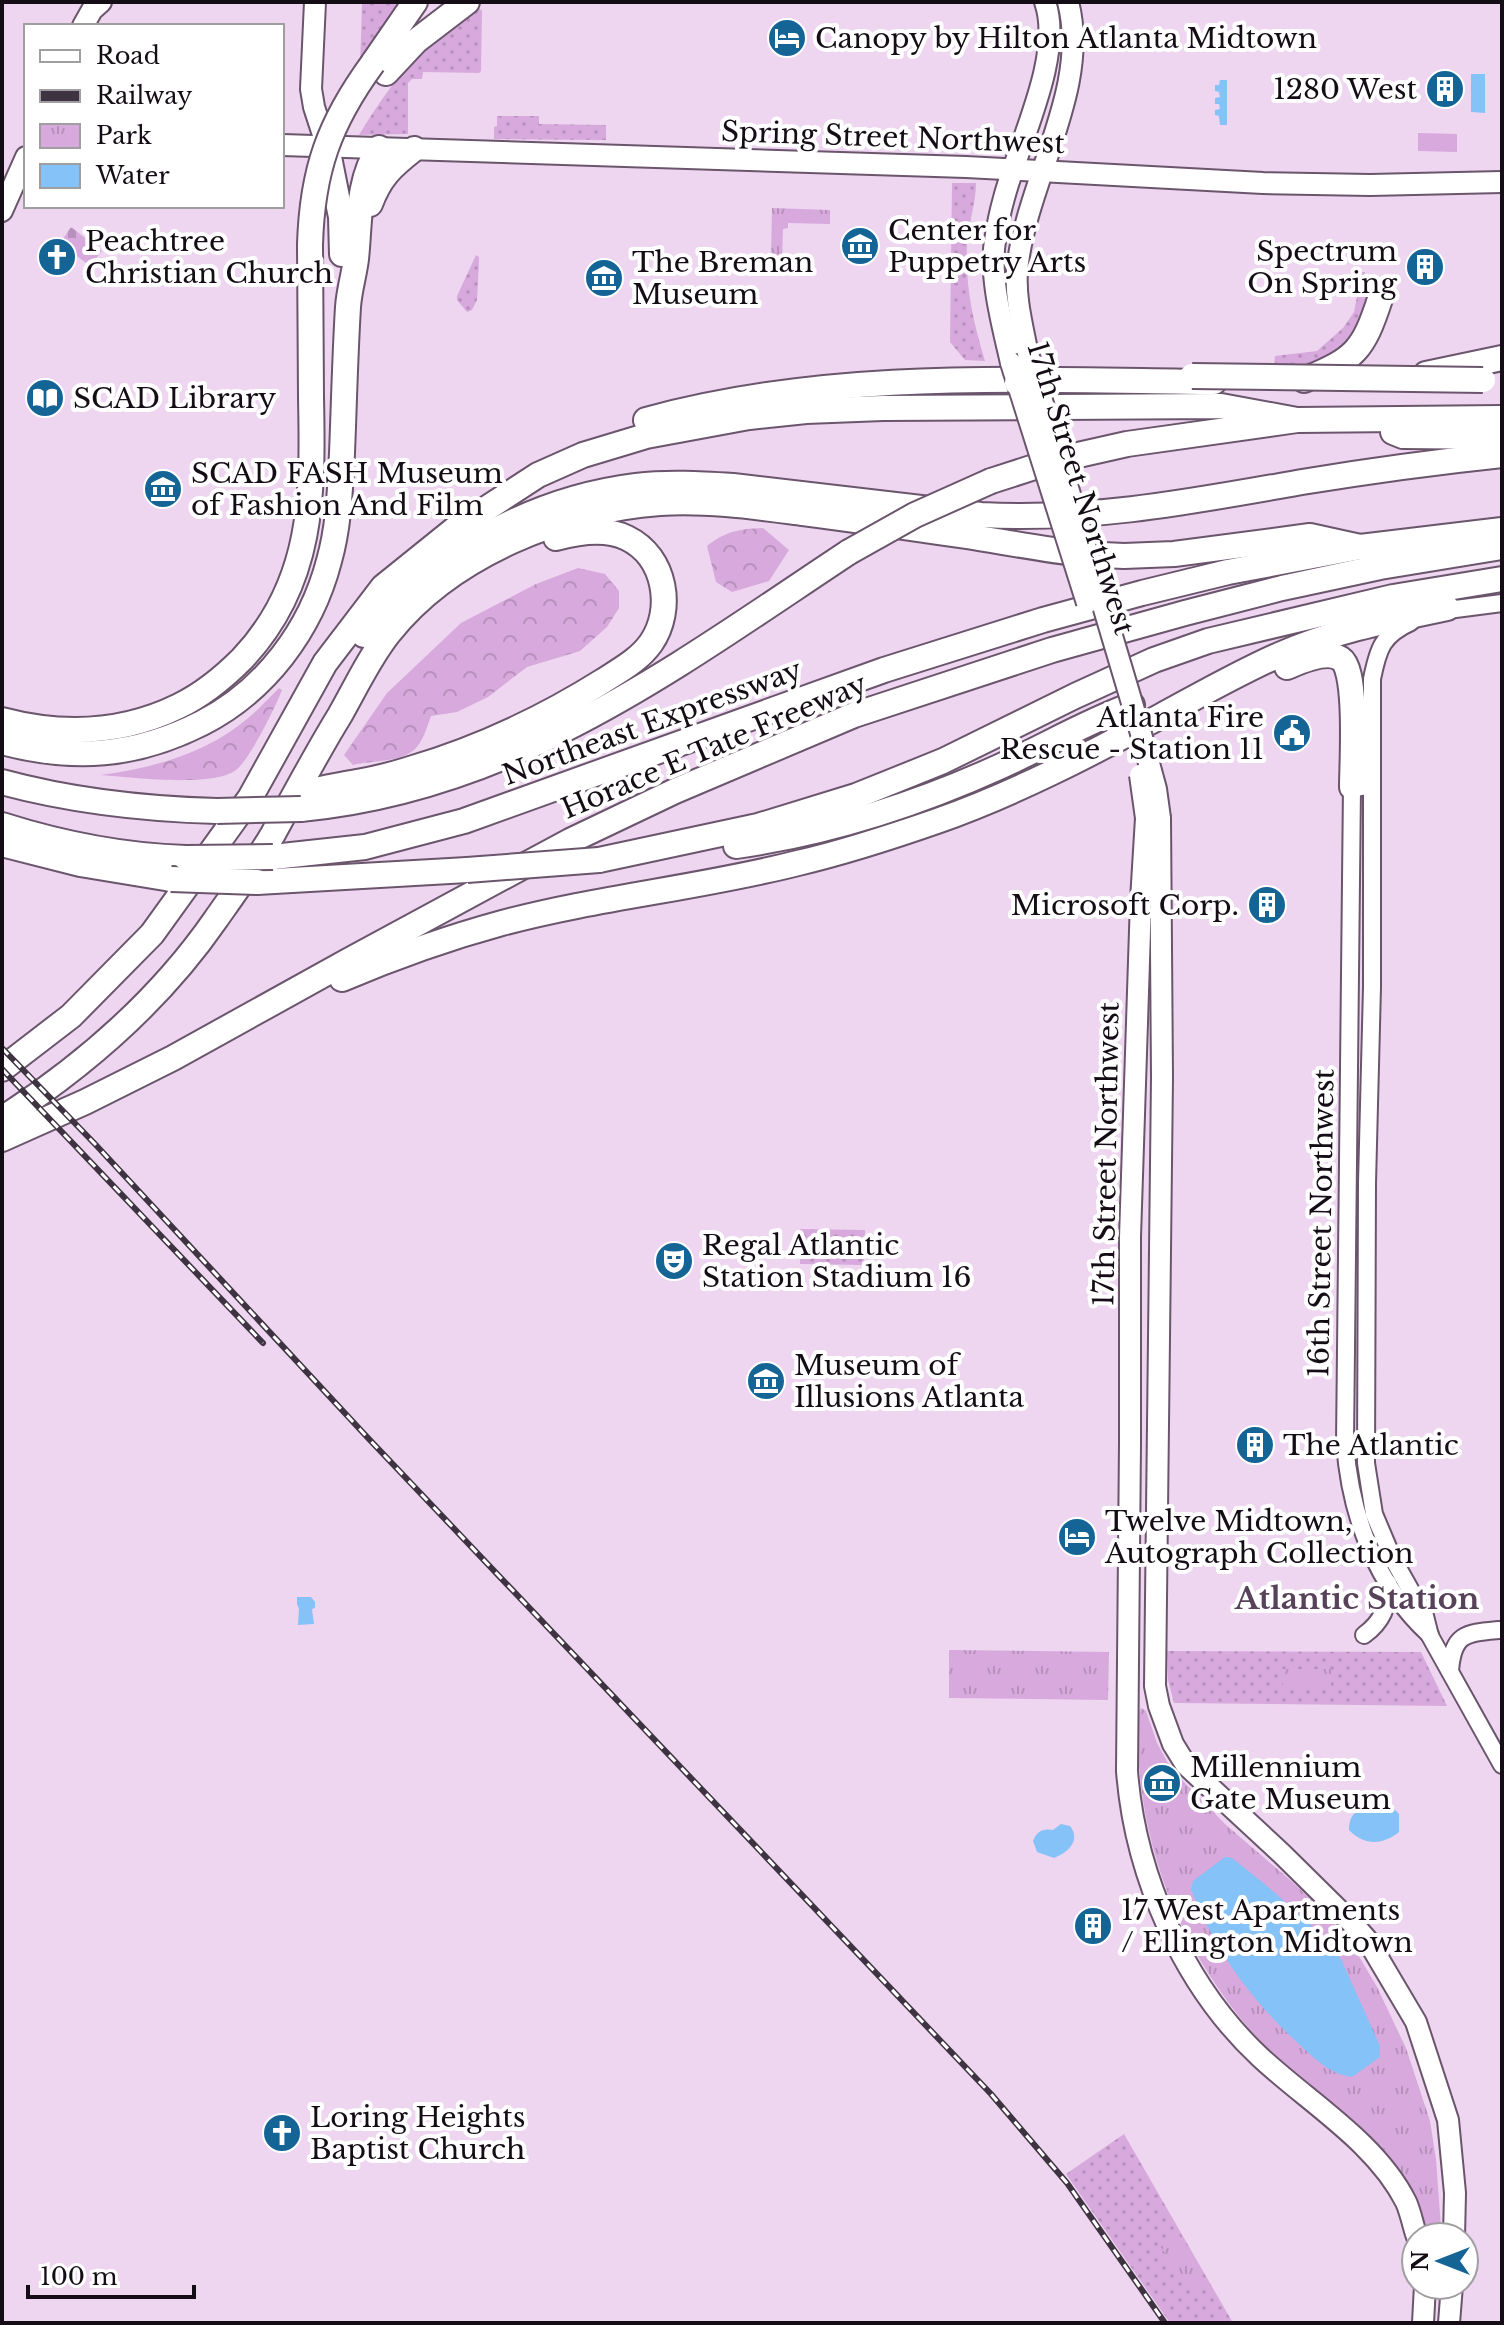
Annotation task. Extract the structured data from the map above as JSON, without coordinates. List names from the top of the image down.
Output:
{
  "streets": {
    "highway": ["Northeast Expressway", "Horace E Tate Freeway"],
    "main road": ["Spring Street Northwest", "17th Street Northwest"],
    "street": ["16th Street Northwest"]
  },
  "crossings": [
    ["Spring Street Northwest", "17th Street Northwest"]
  ],
  "districts": ["Atlantic Station"],
  "places": {
    "hotel": ["Canopy by Hilton Atlanta Midtown", "Twelve Midtown, Autograph Collection"],
    "building": [
      "1280 West",
      "Spectrum On Spring",
      "Microsoft Corp.",
      "The Atlantic",
      "17 West Apartments / Ellington Midtown"
    ],
    "museum": [
      "Center for Puppetry Arts",
      "The Breman Museum",
      "SCAD FASH Museum of Fashion And Film",
      "Museum of Illusions Atlanta",
      "Millennium Gate Museum"
    ],
    "church": ["Peachtree Christian Church", "Loring Heights Baptist Church"],
    "library": ["SCAD Library"],
    "public building": ["Atlanta Fire Rescue - Station 11"],
    "theatre": ["Regal Atlantic Station Stadium 16"]
  },
  "legend": [
    "Road",
    "Railway",
    "Park",
    "Water"
  ],
  "scale_bar": "100 m",
  "north": "left"
}
